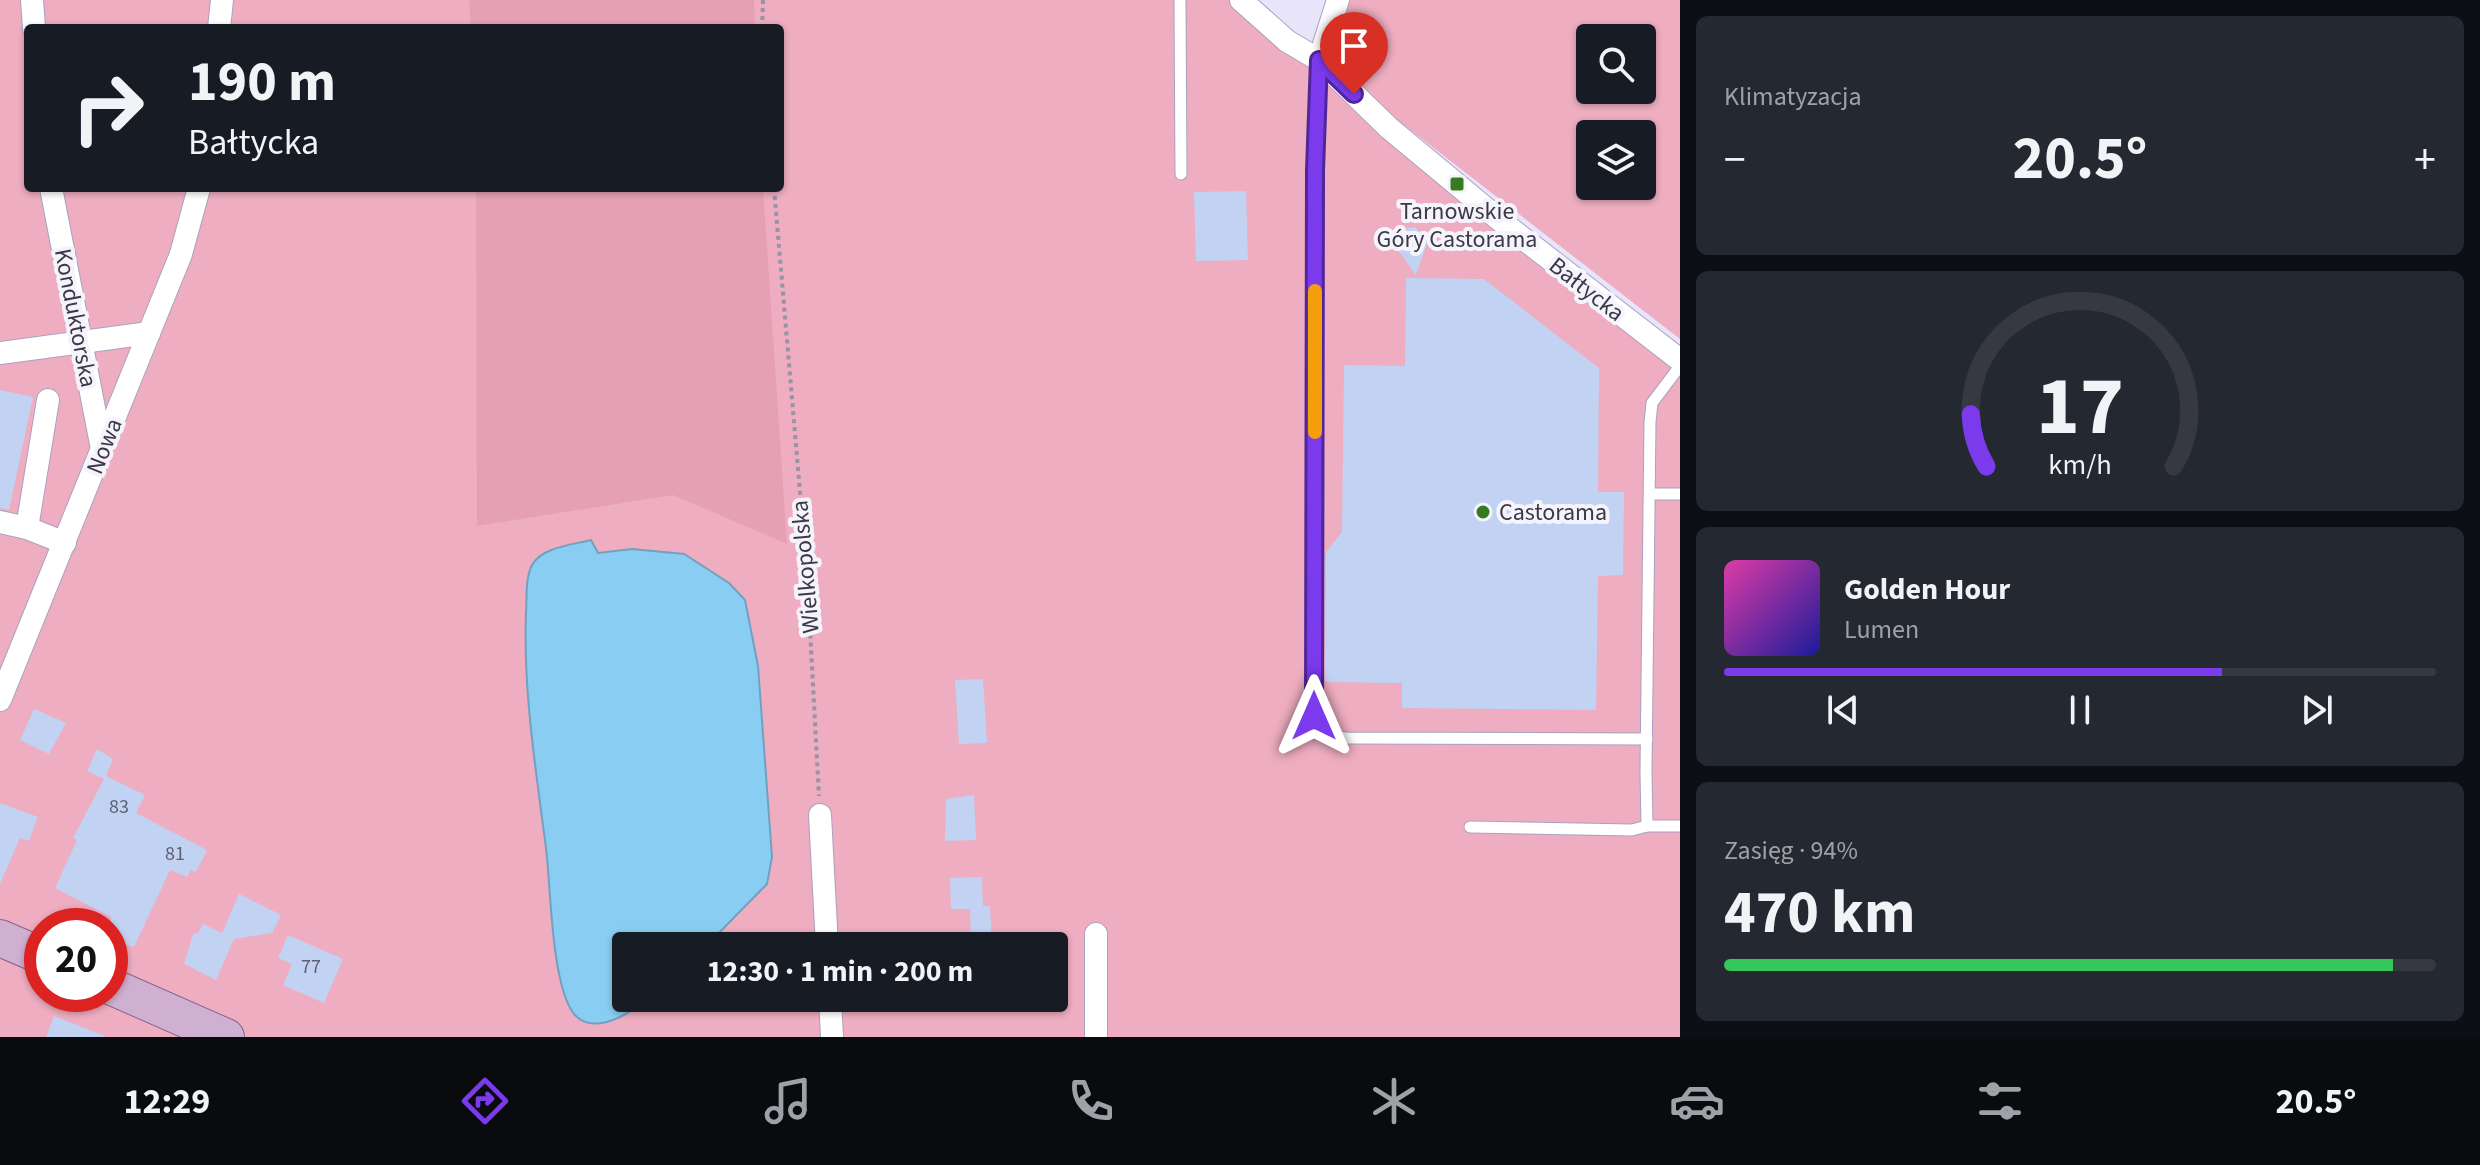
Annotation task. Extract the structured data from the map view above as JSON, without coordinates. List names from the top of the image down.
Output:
{
  "streets": {
    "street": ["Bałtycka", "Konduktorska", "Nowa"],
    "path": ["Wielkopolska"]
  },
  "crossings": [
    ["Konduktorska", "Nowa"]
  ],
  "places": {
    "transit": ["Tarnowskie Góry Castorama"],
    "other": ["Castorama"]
  },
  "house_numbers": ["83", "81", "77"],
  "page": {
    "tile": [
      "Klimatyzacja",
      ["Zasięg · 94%", "470 km"]
    ],
    "turn": ["190 m", "Bałtycka"],
    "heat": ["−", "20.5°", "+"],
    "song": ["Golden Hour", "Lumen"],
    "limit": "20",
    "trip": "12:30 · 1 min · 200 m",
    "tabs": ["12:29", "20.5°"],
    "gauge": ["17", "km/h"]
  }
}
